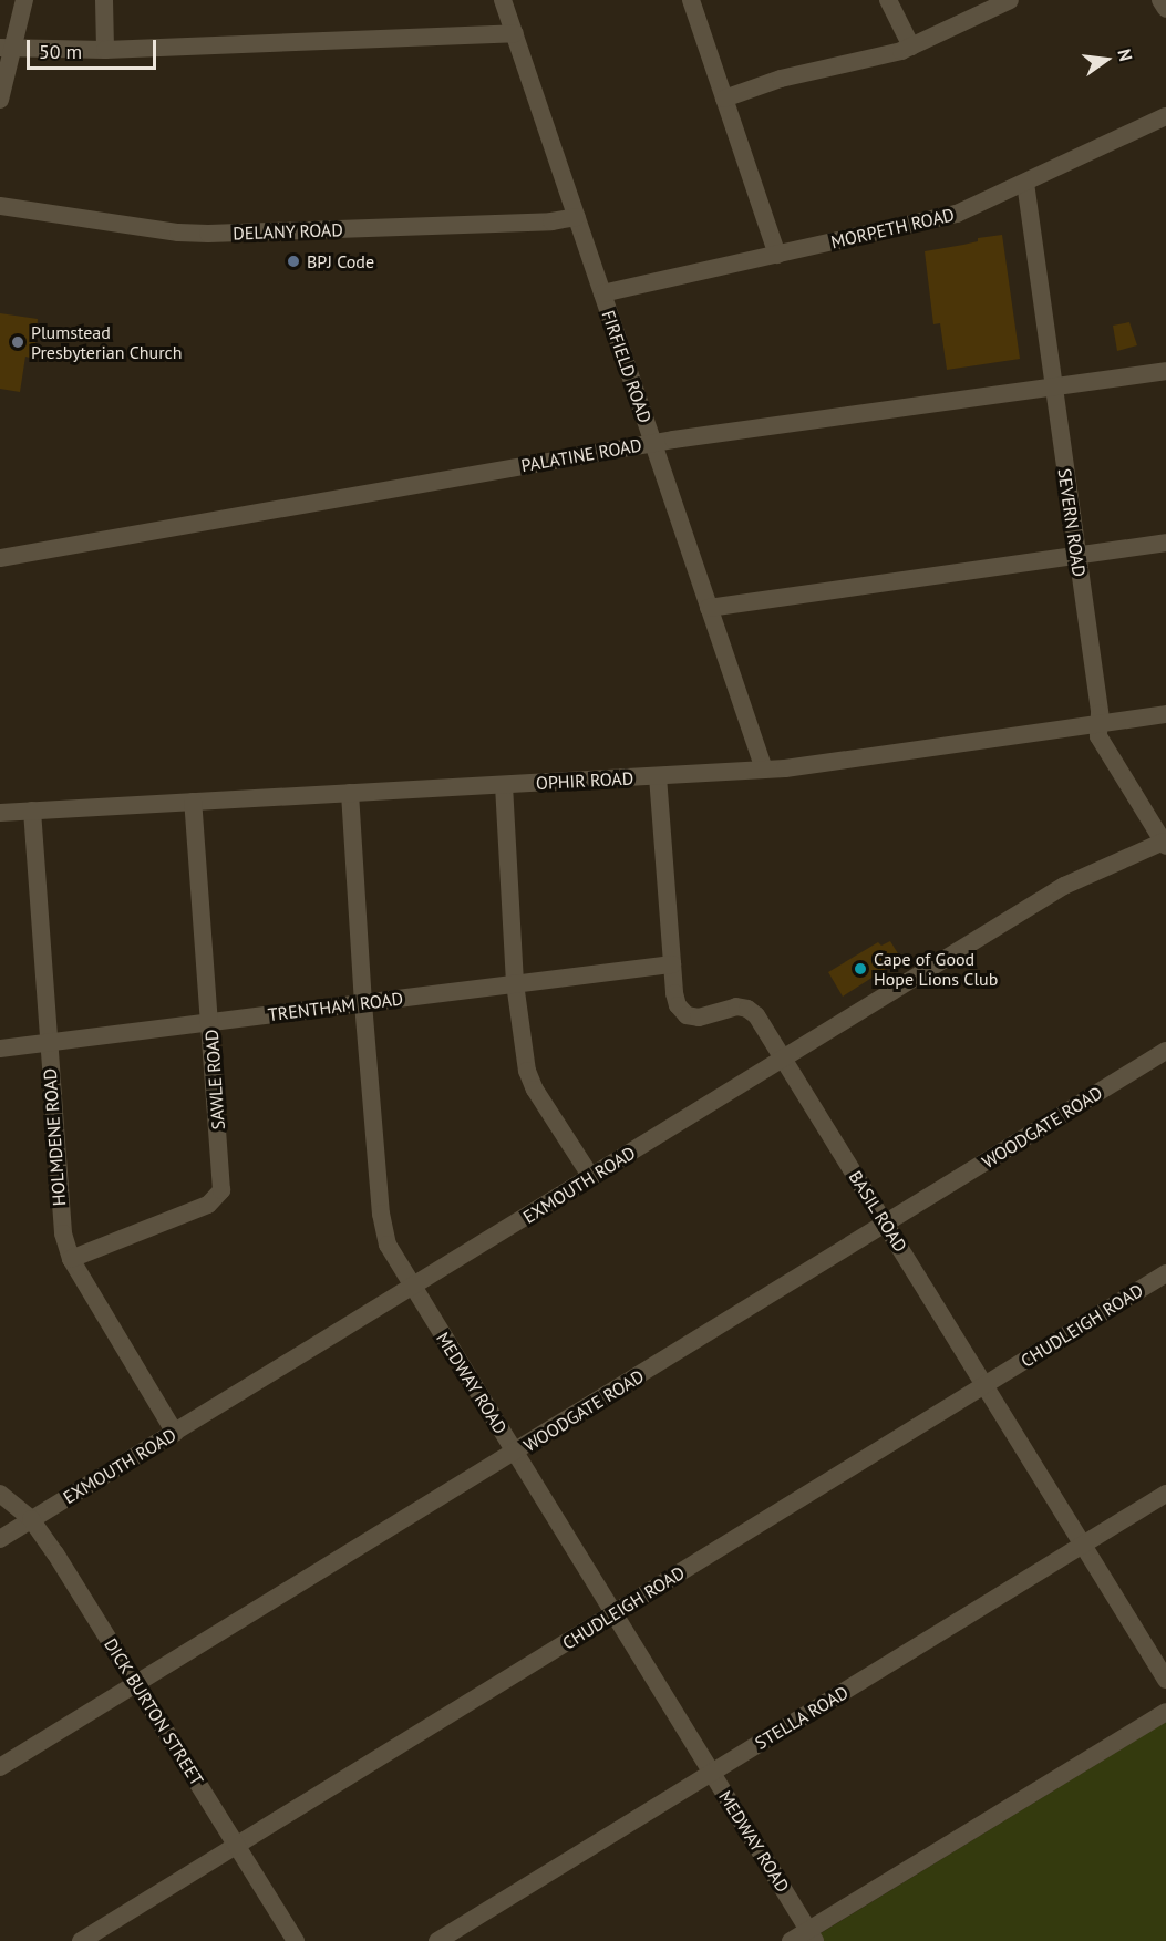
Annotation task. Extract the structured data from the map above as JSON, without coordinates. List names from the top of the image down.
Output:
{
  "streets": {
    "street": [
      "MORPETH ROAD",
      "DELANY ROAD",
      "FIRFIELD ROAD",
      "PALATINE ROAD",
      "SEVERN ROAD",
      "OPHIR ROAD",
      "TRENTHAM ROAD",
      "SAWLE ROAD",
      "WOODGATE ROAD",
      "HOLMDENE ROAD",
      "EXMOUTH ROAD",
      "BASIL ROAD",
      "CHUDLEIGH ROAD",
      "MEDWAY ROAD",
      "DICK BURTON STREET",
      "STELLA ROAD"
    ]
  },
  "crossings": [
    ["MORPETH ROAD", "FIRFIELD ROAD"],
    ["MORPETH ROAD", "SEVERN ROAD"],
    ["DELANY ROAD", "FIRFIELD ROAD"],
    ["FIRFIELD ROAD", "PALATINE ROAD"],
    ["FIRFIELD ROAD", "OPHIR ROAD"],
    ["PALATINE ROAD", "SEVERN ROAD"],
    ["SEVERN ROAD", "OPHIR ROAD"],
    ["SEVERN ROAD", "EXMOUTH ROAD"],
    ["OPHIR ROAD", "SAWLE ROAD"],
    ["OPHIR ROAD", "HOLMDENE ROAD"],
    ["OPHIR ROAD", "BASIL ROAD"],
    ["OPHIR ROAD", "MEDWAY ROAD"],
    ["TRENTHAM ROAD", "SAWLE ROAD"],
    ["TRENTHAM ROAD", "HOLMDENE ROAD"],
    ["TRENTHAM ROAD", "BASIL ROAD"],
    ["TRENTHAM ROAD", "MEDWAY ROAD"],
    ["SAWLE ROAD", "HOLMDENE ROAD"],
    ["WOODGATE ROAD", "BASIL ROAD"],
    ["WOODGATE ROAD", "MEDWAY ROAD"],
    ["WOODGATE ROAD", "DICK BURTON STREET"],
    ["HOLMDENE ROAD", "EXMOUTH ROAD"],
    ["EXMOUTH ROAD", "BASIL ROAD"],
    ["EXMOUTH ROAD", "MEDWAY ROAD"],
    ["EXMOUTH ROAD", "DICK BURTON STREET"],
    ["BASIL ROAD", "CHUDLEIGH ROAD"],
    ["BASIL ROAD", "STELLA ROAD"],
    ["CHUDLEIGH ROAD", "MEDWAY ROAD"],
    ["CHUDLEIGH ROAD", "DICK BURTON STREET"],
    ["MEDWAY ROAD", "STELLA ROAD"]
  ],
  "places": ["BPJ Code", "Plumstead Presbyterian Church", "Cape of Good Hope Lions Club"],
  "scale_bar": "50 m",
  "north": "right"
}
